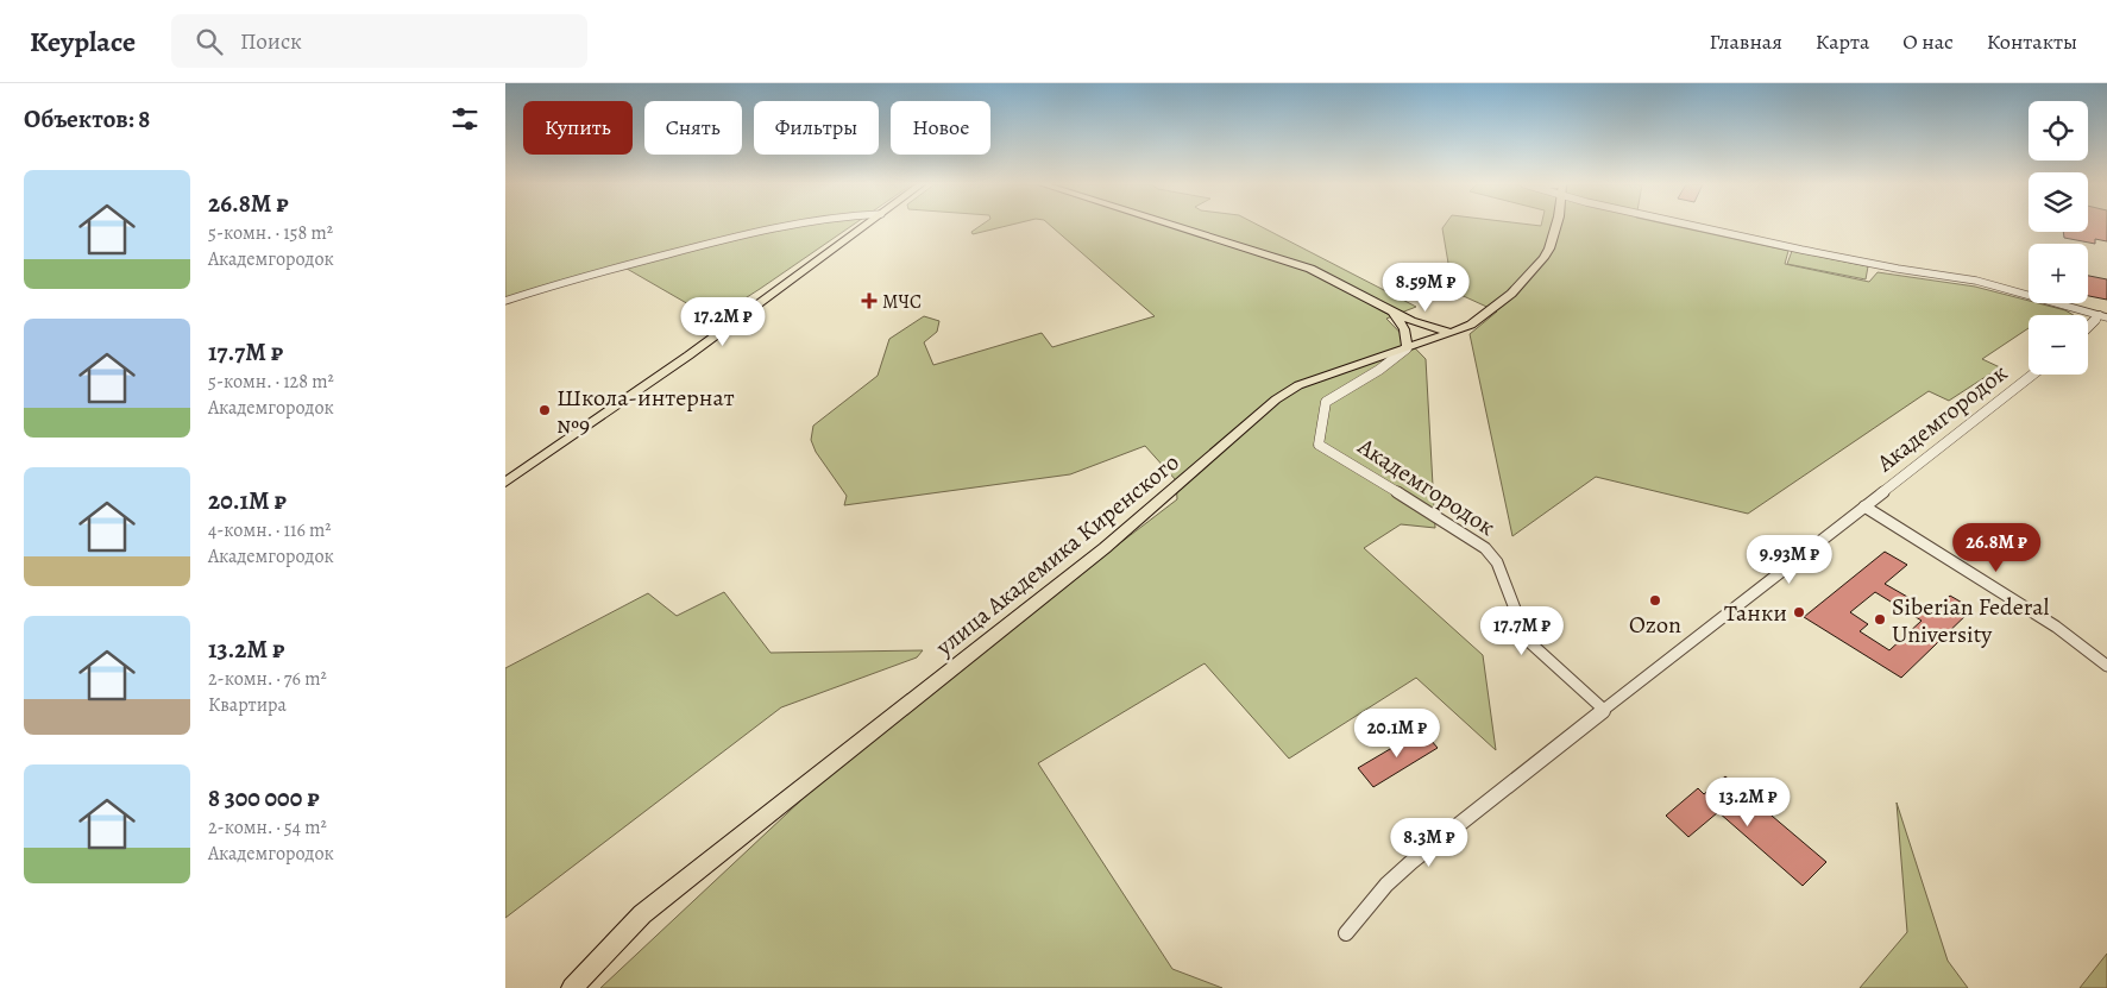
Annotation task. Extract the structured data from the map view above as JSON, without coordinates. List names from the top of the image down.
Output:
{
  "streets": {
    "main road": ["улица Академика Киренского"],
    "street": ["Академгородок"]
  },
  "crossings": [
    ["Академгородок", "улица Академика Киренского"]
  ],
  "places": {
    "health": ["МЧС"],
    "other": [
      "Школа-интернат №9",
      "Ozon",
      "Танки",
      "Siberian Federal University"
    ]
  },
  "page": {
    "header": "Keyplace",
    "search": "Поиск",
    "nav": [
      "Главная",
      "Карта",
      "О нас",
      "Контакты"
    ],
    "heading": "Объектов: 8",
    "map_buttons": ["+", "−"],
    "chip": [
      "Купить",
      "Снять",
      "Фильтры",
      "Новое"
    ],
    "list": [
      {
        "name": "26.8M ₽",
        "note": "5-комн. · 158 m² · Академгородок"
      },
      {
        "name": "17.7M ₽",
        "note": "5-комн. · 128 m² · Академгородок"
      },
      {
        "name": "20.1M ₽",
        "note": "4-комн. · 116 m² · Академгородок"
      },
      {
        "name": "13.2M ₽",
        "note": "2-комн. · 76 m² · Квартира"
      },
      {
        "name": "8 300 000 ₽",
        "note": "2-комн. · 54 m² · Академгородок"
      }
    ],
    "price": [
      "8.59M ₽",
      "17.2M ₽",
      "26.8M ₽",
      "9.93M ₽",
      "17.7M ₽",
      "20.1M ₽",
      "13.2M ₽",
      "8.3M ₽"
    ]
  }
}
